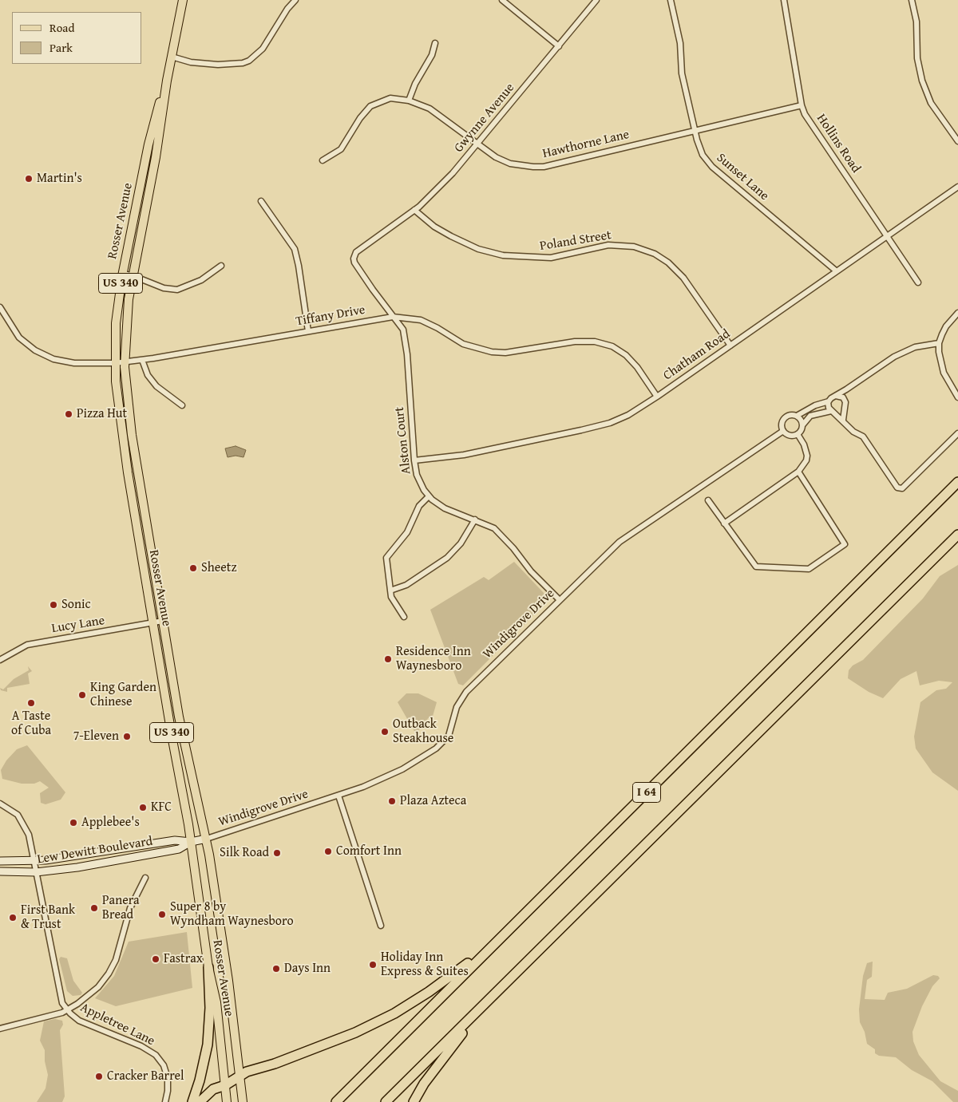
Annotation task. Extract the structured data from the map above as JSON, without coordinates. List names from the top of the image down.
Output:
{
  "streets": {
    "highway": ["I 64"],
    "main road": ["Rosser Avenue", "US 340", "Lew Dewitt Boulevard"],
    "street": [
      "Gwynne Avenue",
      "Hollins Road",
      "Hawthorne Lane",
      "Sunset Lane",
      "Poland Street",
      "Tiffany Drive",
      "Chatham Road",
      "Alston Court",
      "Windigrove Drive",
      "Lucy Lane",
      "Appletree Lane"
    ]
  },
  "crossings": [
    ["Gwynne Avenue", "Hawthorne Lane"],
    ["Gwynne Avenue", "Poland Street"],
    ["Gwynne Avenue", "Alston Court"],
    ["Hollins Road", "Hawthorne Lane"],
    ["Hollins Road", "Chatham Road"],
    ["Hawthorne Lane", "Sunset Lane"],
    ["Sunset Lane", "Chatham Road"],
    ["Rosser Avenue", "Tiffany Drive"],
    ["Rosser Avenue", "Windigrove Drive"],
    ["Rosser Avenue", "Lucy Lane"],
    ["Rosser Avenue", "Lew Dewitt Boulevard"],
    ["Poland Street", "Chatham Road"],
    ["Tiffany Drive", "Chatham Road"],
    ["Tiffany Drive", "Alston Court"],
    ["Chatham Road", "Alston Court"],
    ["Alston Court", "Windigrove Drive"],
    ["Windigrove Drive", "Lew Dewitt Boulevard"],
    ["Lew Dewitt Boulevard", "Appletree Lane"]
  ],
  "places": [
    "Martin's",
    "Pizza Hut",
    "Sheetz",
    "Sonic",
    "Residence Inn Waynesboro",
    "King Garden Chinese",
    "A Taste of Cuba",
    "Outback Steakhouse",
    "7-Eleven",
    "Plaza Azteca",
    "KFC",
    "Applebee's",
    "Comfort Inn",
    "Silk Road",
    "Panera Bread",
    "Super 8 by Wyndham Waynesboro",
    "First Bank & Trust",
    "Fastrax",
    "Holiday Inn Express & Suites",
    "Days Inn",
    "Cracker Barrel"
  ],
  "legend": ["Road", "Park"]
}
